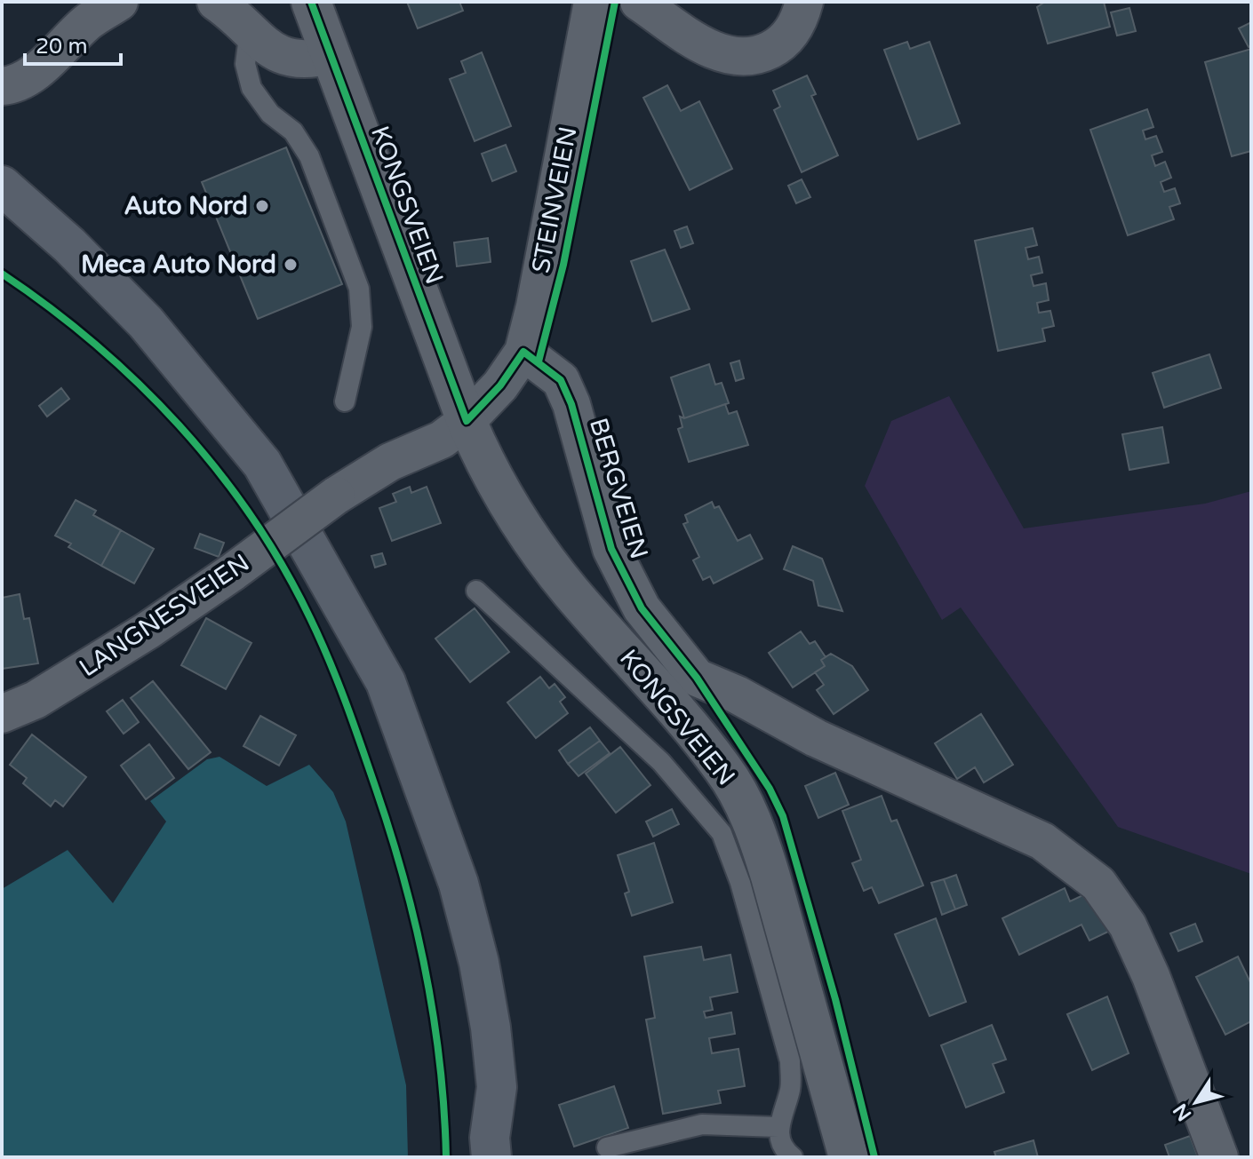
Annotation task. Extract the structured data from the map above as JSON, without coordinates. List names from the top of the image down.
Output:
{
  "streets": {
    "main road": ["KONGSVEIEN"],
    "street": ["STEINVEIEN", "BERGVEIEN", "LANGNESVEIEN"]
  },
  "crossings": [
    ["STEINVEIEN", "KONGSVEIEN"],
    ["STEINVEIEN", "BERGVEIEN"],
    ["STEINVEIEN", "LANGNESVEIEN"],
    ["KONGSVEIEN", "LANGNESVEIEN"]
  ],
  "places": ["Auto Nord", "Meca Auto Nord"],
  "scale_bar": "20 m",
  "north": "bottom left"
}
